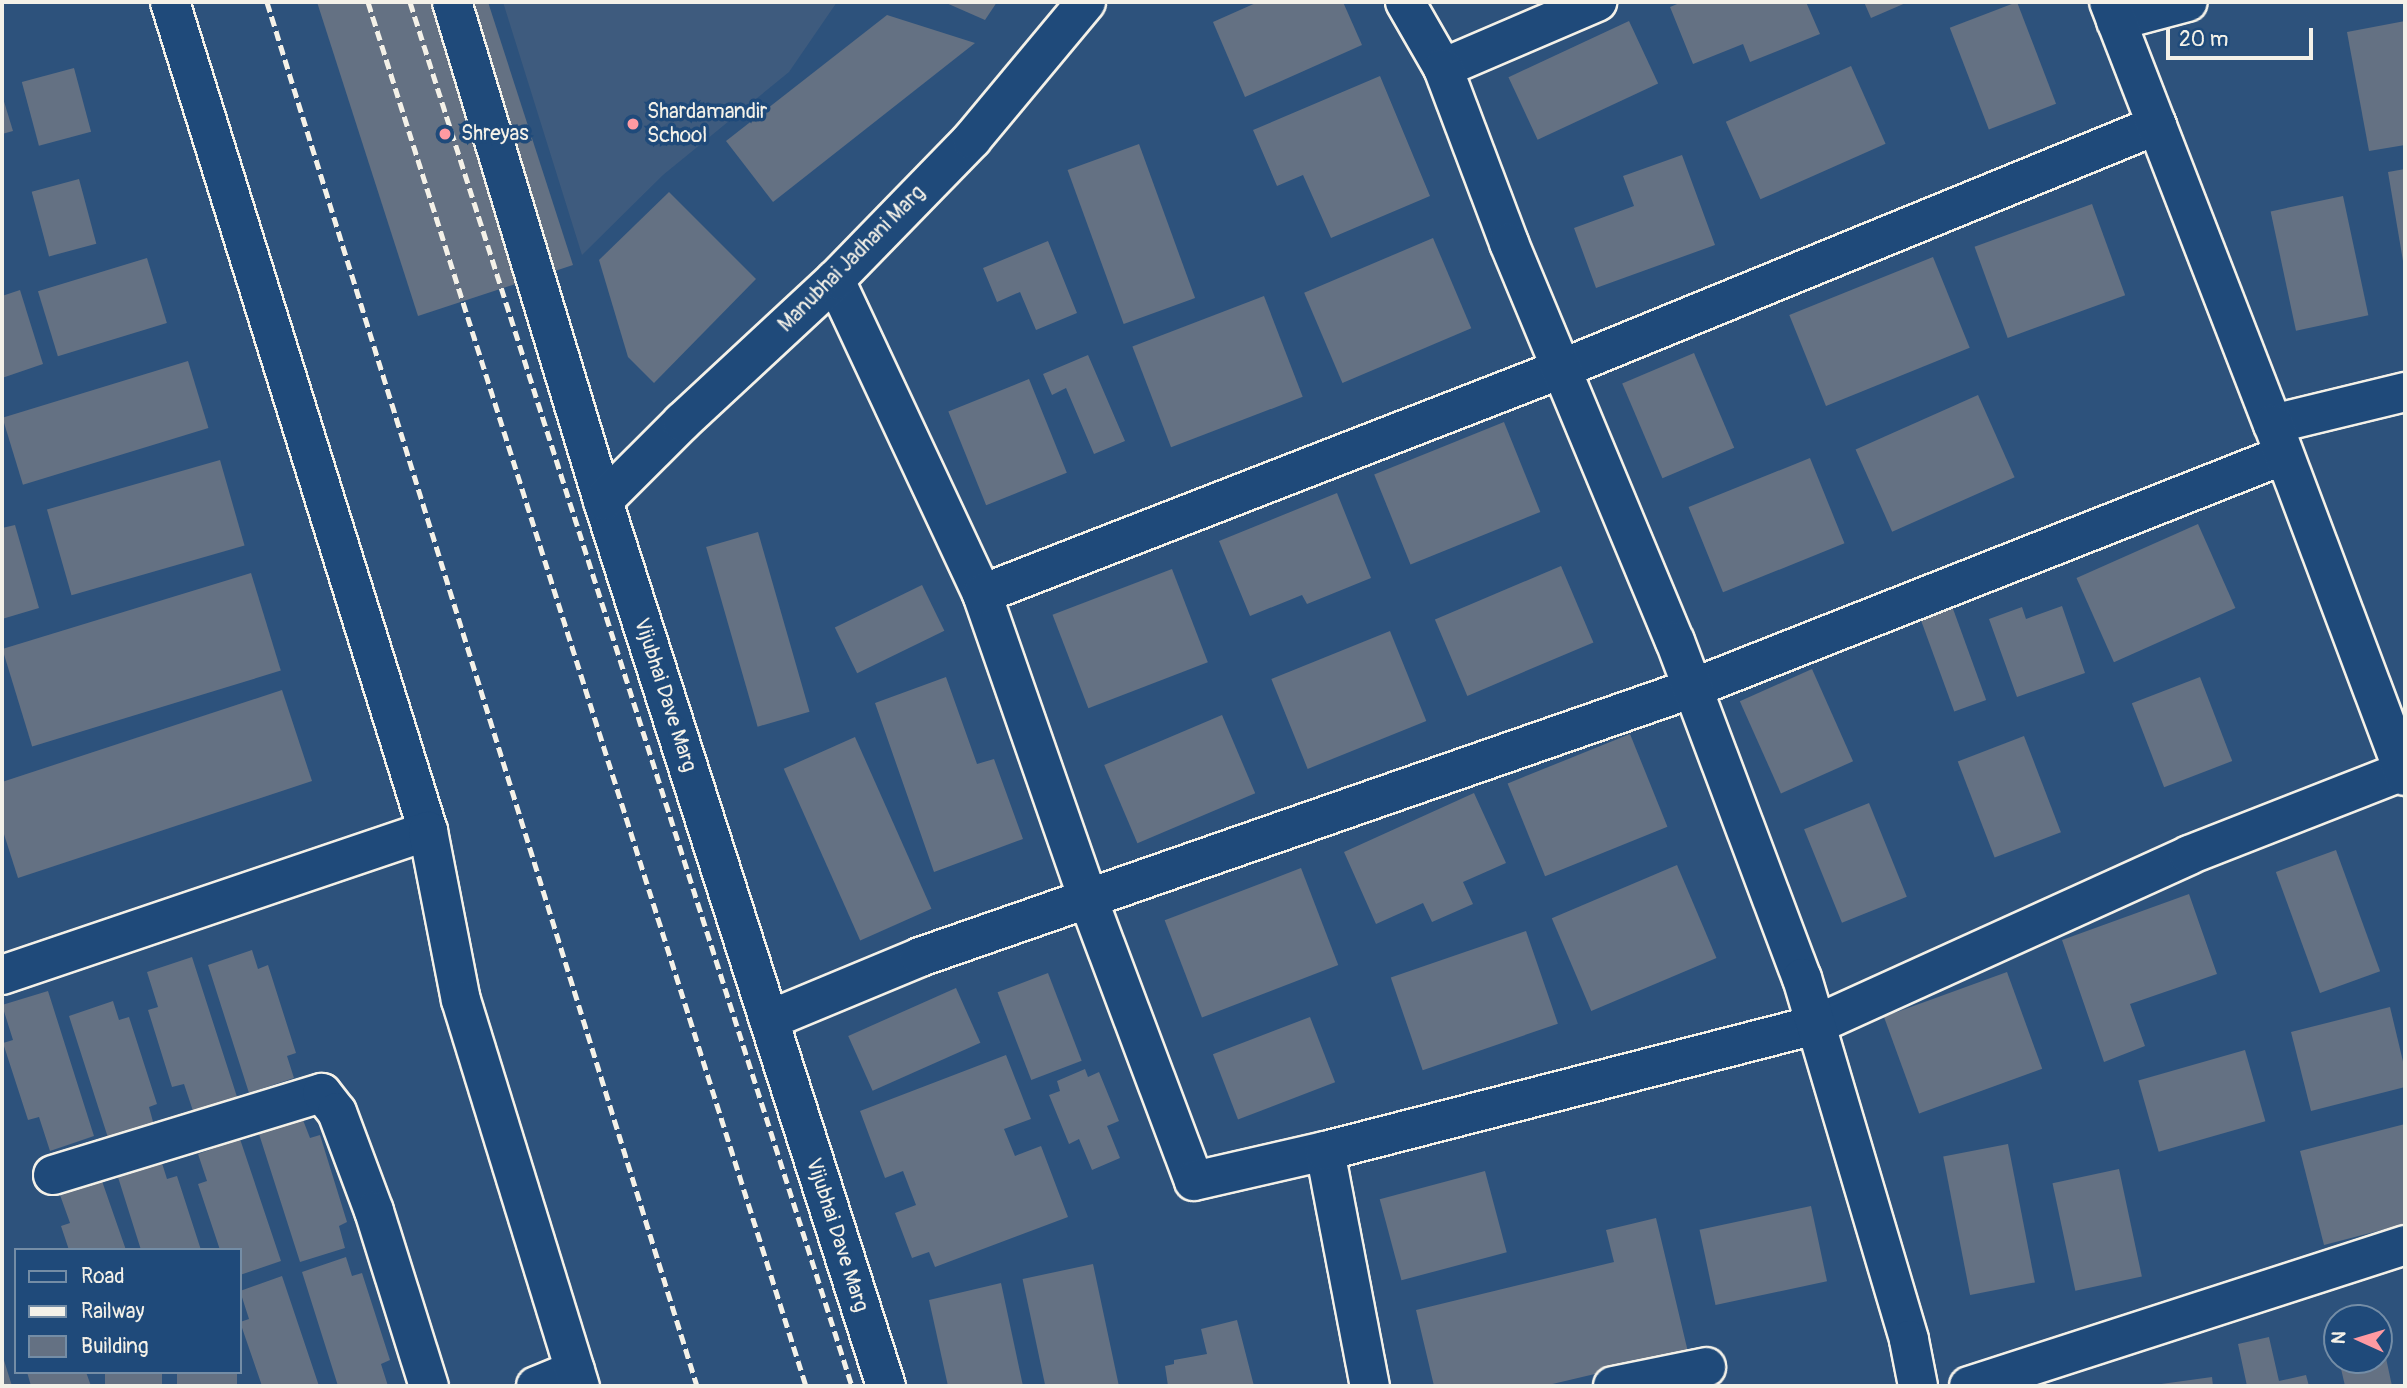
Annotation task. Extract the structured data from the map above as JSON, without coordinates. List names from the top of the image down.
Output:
{
  "streets": {
    "street": ["Manubhai Jadhani Marg", "Vijubhai Dave Marg"]
  },
  "crossings": [
    ["Manubhai Jadhani Marg", "Vijubhai Dave Marg"]
  ],
  "places": ["Shardamandir School", "Shreyas"],
  "legend": ["Road", "Railway", "Building"],
  "scale_bar": "20 m",
  "north": "left"
}
